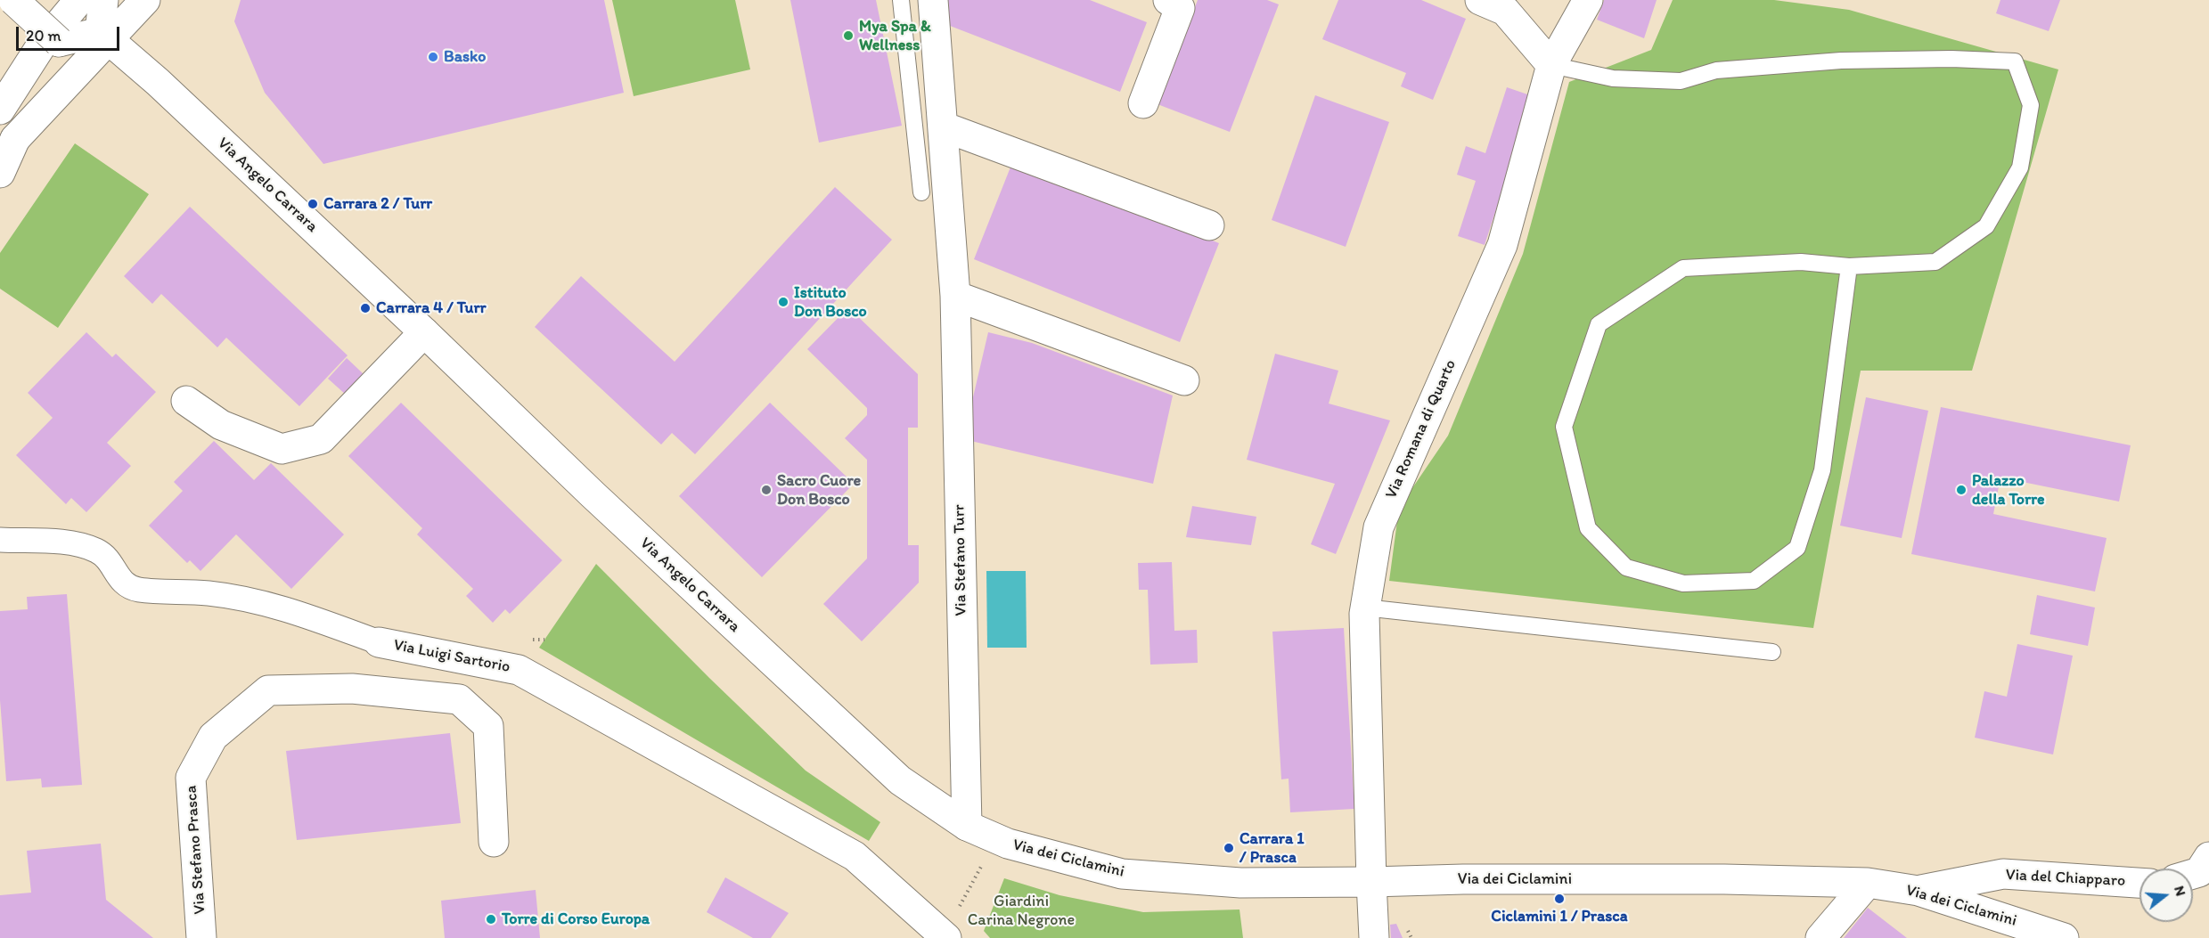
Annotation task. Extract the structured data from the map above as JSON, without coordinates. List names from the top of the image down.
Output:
{
  "streets": {
    "street": [
      "Via Angelo Carrara",
      "Via Romana di Quarto",
      "Via Stefano Turr",
      "Via Luigi Sartorio",
      "Via Stefano Prasca",
      "Via dei Ciclamini",
      "Via del Chiapparo"
    ]
  },
  "crossings": [
    ["Via Angelo Carrara", "Via Stefano Turr"],
    ["Via Angelo Carrara", "Via dei Ciclamini"],
    ["Via Romana di Quarto", "Via dei Ciclamini"],
    ["Via Stefano Turr", "Via dei Ciclamini"],
    ["Via dei Ciclamini", "Via del Chiapparo"]
  ],
  "parks": ["Giardini Carina Negrone"],
  "places": [
    "Mya Spa & Wellness",
    "Basko",
    "Carrara 2 / Turr",
    "Istituto Don Bosco",
    "Carrara 4 / Turr",
    "Sacro Cuore Don Bosco",
    "Palazzo della Torre",
    "Carrara 1 / Prasca",
    "Ciclamini 1 / Prasca",
    "Torre di Corso Europa"
  ],
  "scale_bar": "20 m",
  "north": "right"
}
